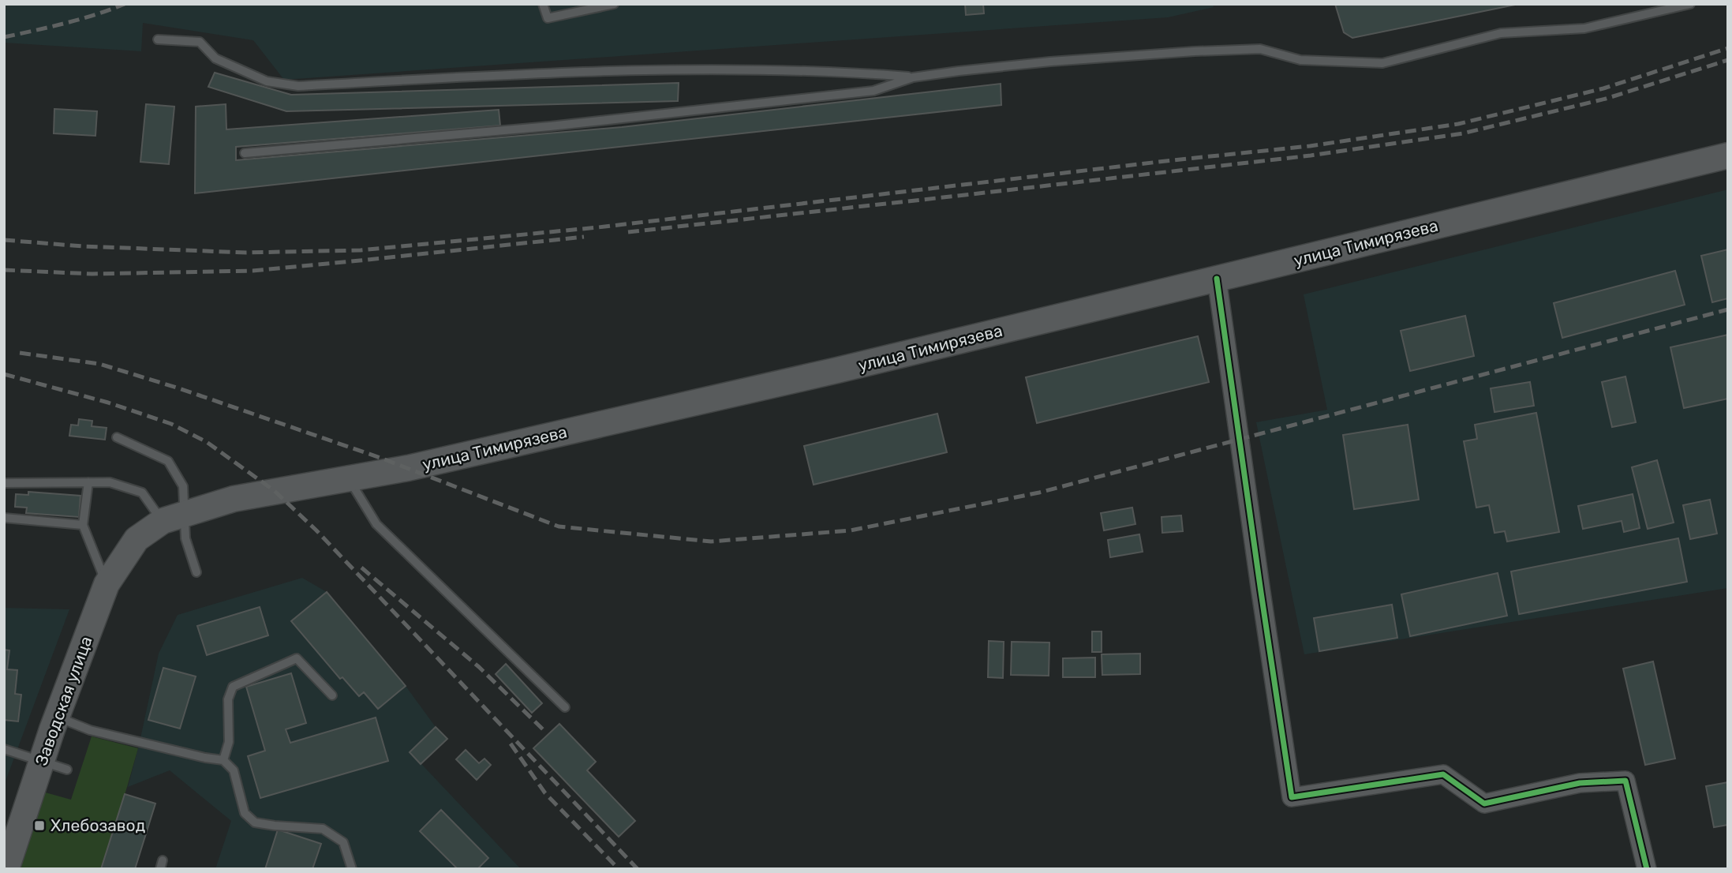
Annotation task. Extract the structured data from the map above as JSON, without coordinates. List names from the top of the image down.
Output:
{
  "streets": {
    "main road": ["улица Тимирязева", "Заводская улица"]
  },
  "crossings": [
    ["улица Тимирязева", "Заводская улица"]
  ],
  "places": {
    "transit": ["Хлебозавод"]
  }
}
